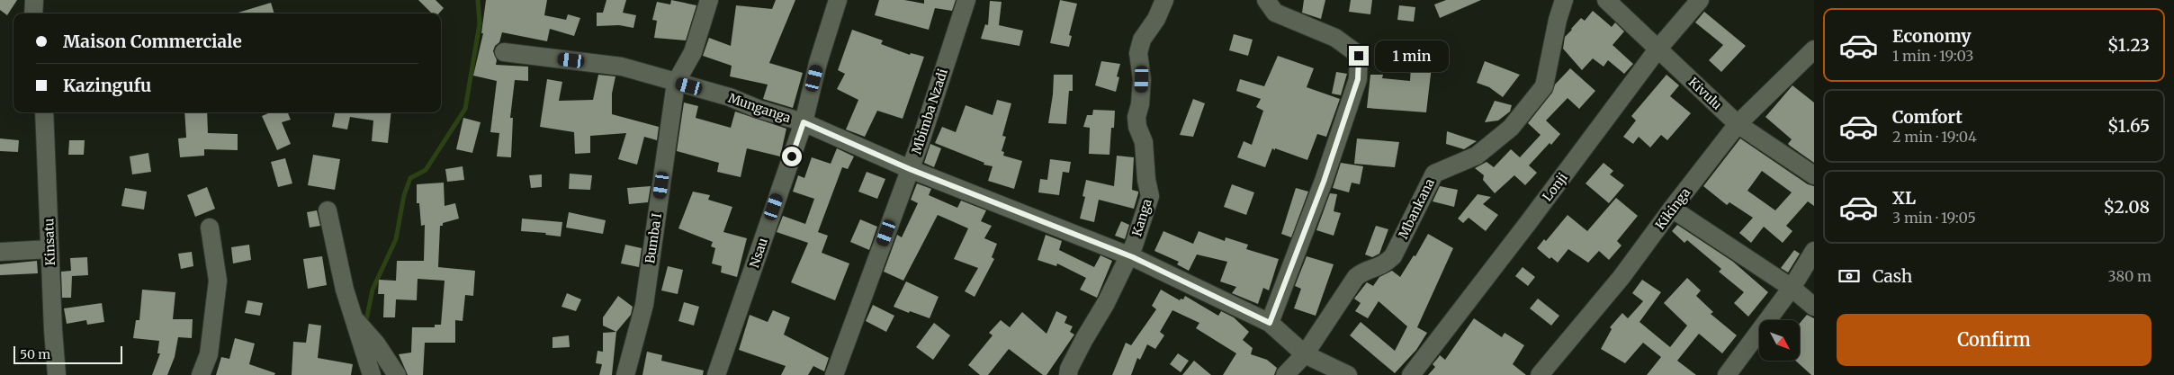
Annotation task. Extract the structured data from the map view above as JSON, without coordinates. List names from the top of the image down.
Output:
{
  "streets": {
    "street": [
      "Kivulu",
      "Munganga",
      "Mbimba Nzadi",
      "Lonji",
      "Mbankana",
      "Kikinga",
      "Kanga",
      "Bumba I",
      "Kinsatu",
      "Nsau"
    ]
  },
  "crossings": [
    ["Kivulu", "Lonji"],
    ["Kivulu", "Kikinga"],
    ["Munganga", "Mbimba Nzadi"],
    ["Munganga", "Mbankana"],
    ["Munganga", "Kanga"],
    ["Munganga", "Bumba I"],
    ["Munganga", "Nsau"]
  ],
  "scale_bar": "50 m",
  "north": "bottom right",
  "page": {
    "list": [
      {
        "name": "Economy",
        "note": "1 min · 19:03",
        "value": "$1.23"
      },
      {
        "name": "Comfort",
        "note": "2 min · 19:04",
        "value": "$1.65"
      },
      {
        "name": "XL",
        "note": "3 min · 19:05",
        "value": "$2.08"
      }
    ],
    "banner": ["Maison Commerciale", "Kazingufu"],
    "bubble": "1 min",
    "pay": ["Cash", "380 m"],
    "buttons": "Confirm",
    "scale": "50 m"
  }
}
